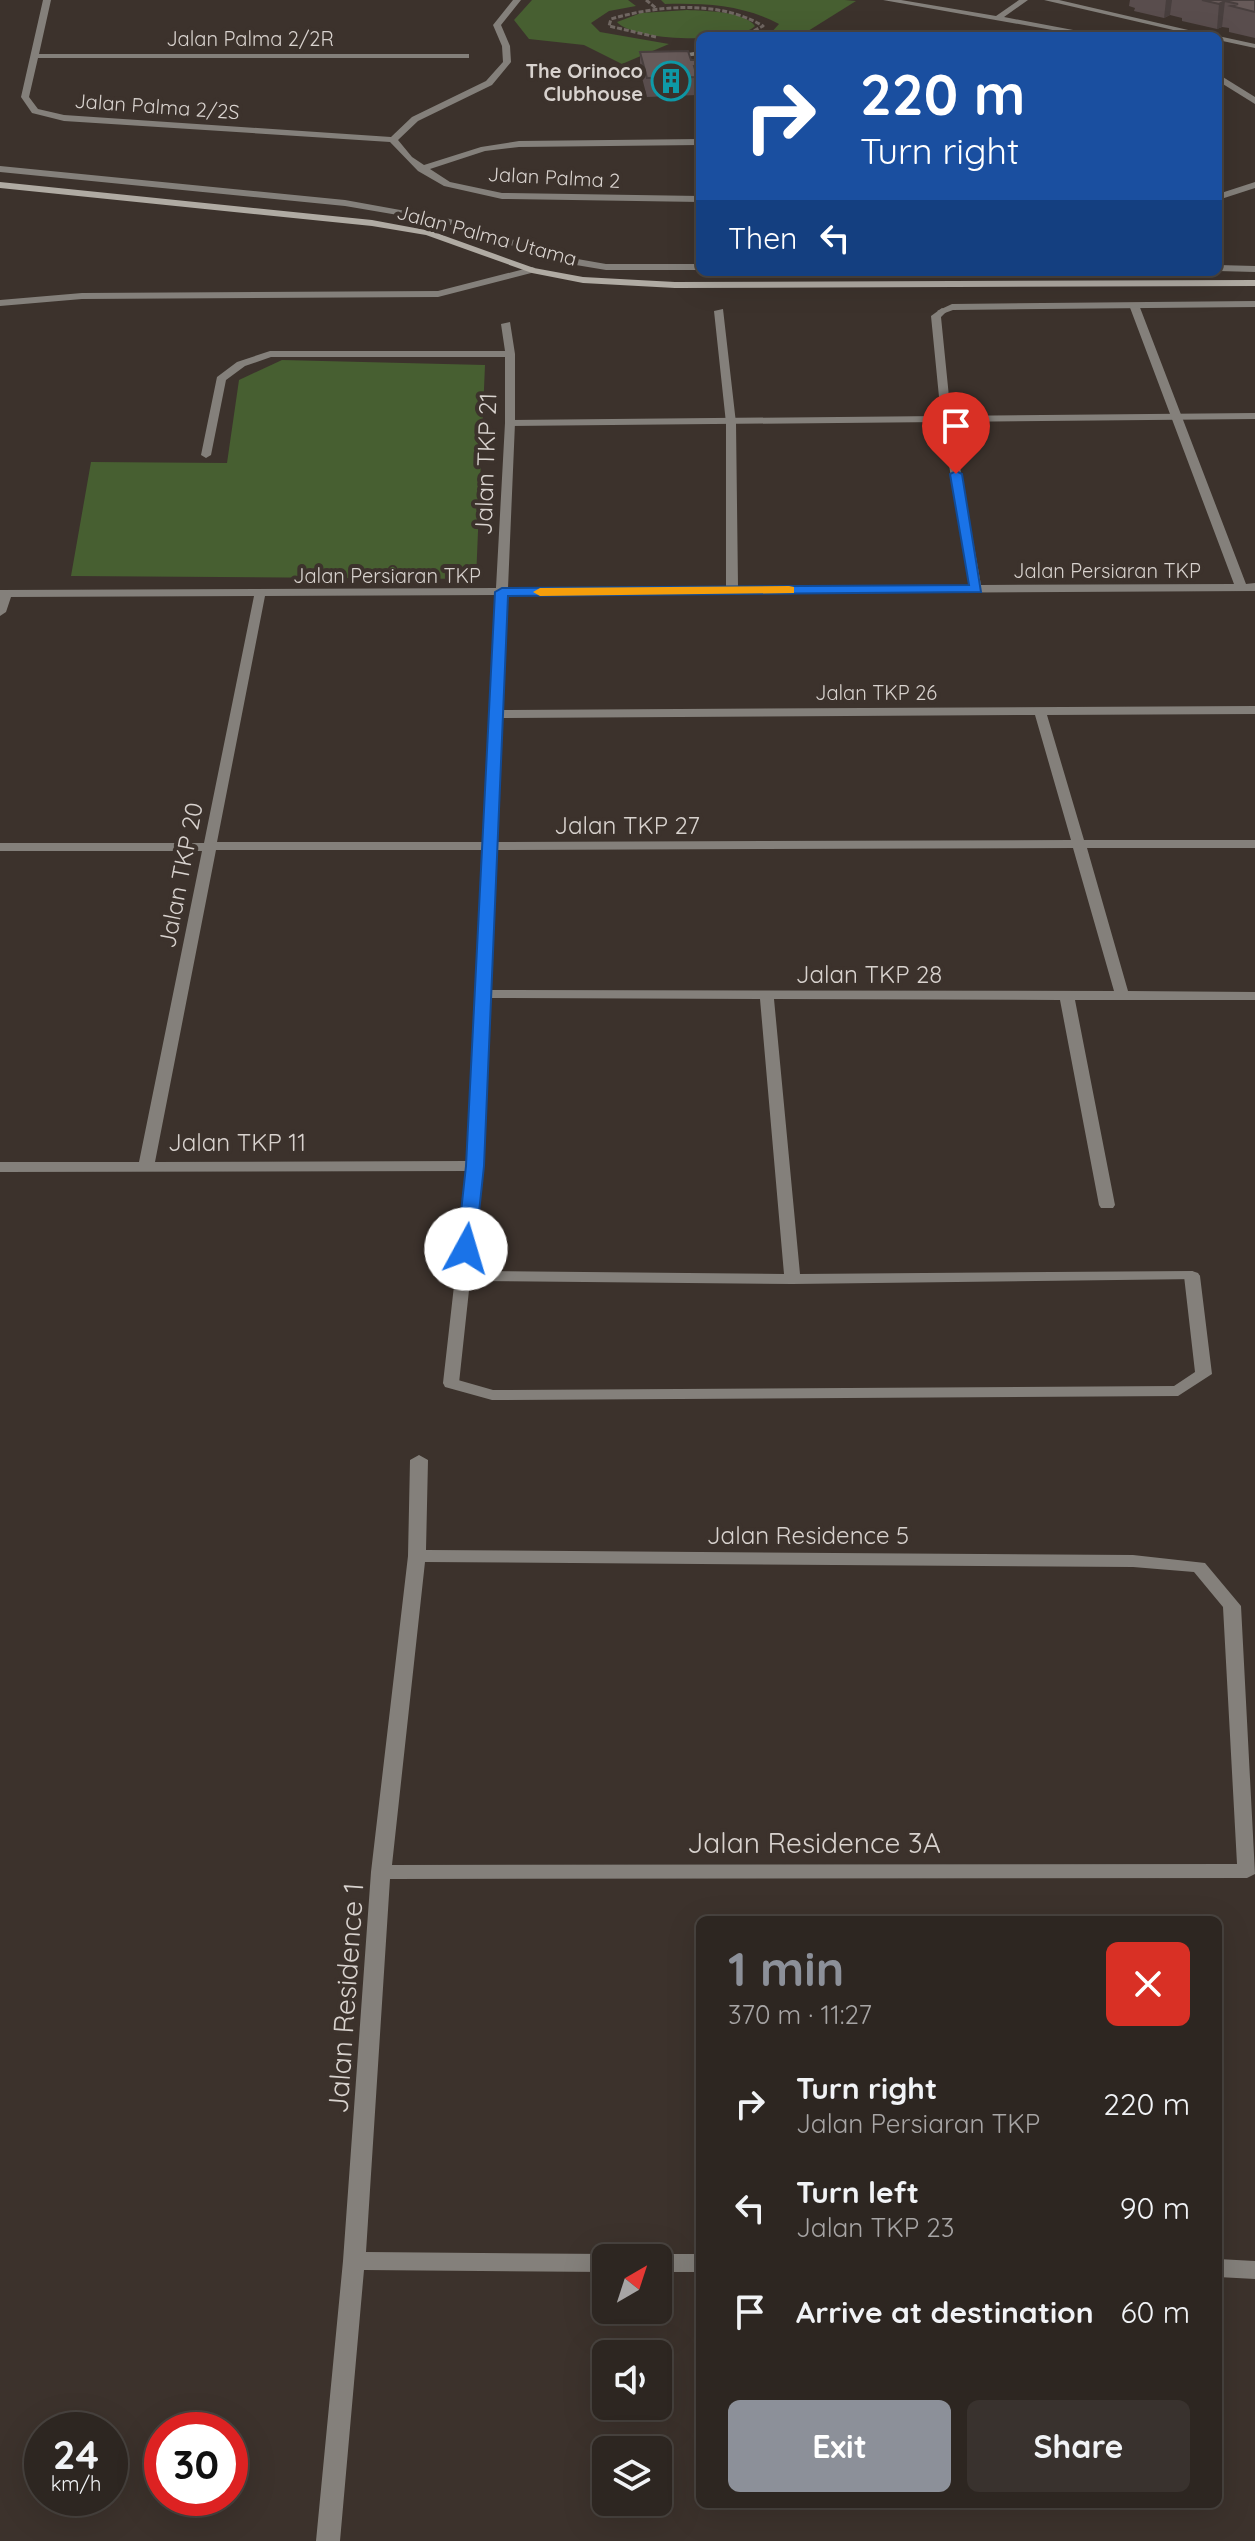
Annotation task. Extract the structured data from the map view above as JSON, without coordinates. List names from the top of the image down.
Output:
{
  "streets": {
    "street": [
      "Jalan Palma 2/2R",
      "Jalan Palma 2/2S",
      "Jalan Palma 2",
      "Jalan Palma Utama",
      "Jalan TKP 21",
      "Jalan Persiaran TKP",
      "Jalan TKP 26",
      "Jalan TKP 27",
      "Jalan TKP 20",
      "Jalan TKP 28",
      "Jalan TKP 11",
      "Jalan Residence 5",
      "Jalan Residence 3A",
      "Jalan Residence 1"
    ]
  },
  "crossings": [
    ["Jalan Palma 2/2R", "Jalan Palma 2/2S"],
    ["Jalan Palma 2/2S", "Jalan Palma 2"],
    ["Jalan TKP 21", "Jalan Persiaran TKP"],
    ["Jalan TKP 21", "Jalan TKP 26"],
    ["Jalan TKP 21", "Jalan TKP 27"],
    ["Jalan TKP 21", "Jalan TKP 28"],
    ["Jalan TKP 21", "Jalan TKP 11"],
    ["Jalan Persiaran TKP", "Jalan TKP 20"],
    ["Jalan TKP 27", "Jalan TKP 20"],
    ["Jalan TKP 20", "Jalan TKP 11"],
    ["Jalan Residence 5", "Jalan Residence 3A"],
    ["Jalan Residence 5", "Jalan Residence 1"],
    ["Jalan Residence 3A", "Jalan Residence 1"]
  ],
  "places": {
    "building": ["The Orinoco Clubhouse"]
  },
  "north": "top right",
  "page": {
    "turn": ["220 m", "Turn right"],
    "then": "Then",
    "heading": ["1 min", "370 m · 11:27"],
    "list": [
      {
        "name": "Turn right",
        "note": "Jalan Persiaran TKP",
        "value": "220 m"
      },
      {
        "name": "Turn left",
        "note": "Jalan TKP 23",
        "value": "90 m"
      },
      {
        "name": "Arrive at destination",
        "value": "60 m"
      }
    ],
    "buttons": ["Exit", "Share"],
    "speed": "24 km/h",
    "limit": "30"
  }
}
